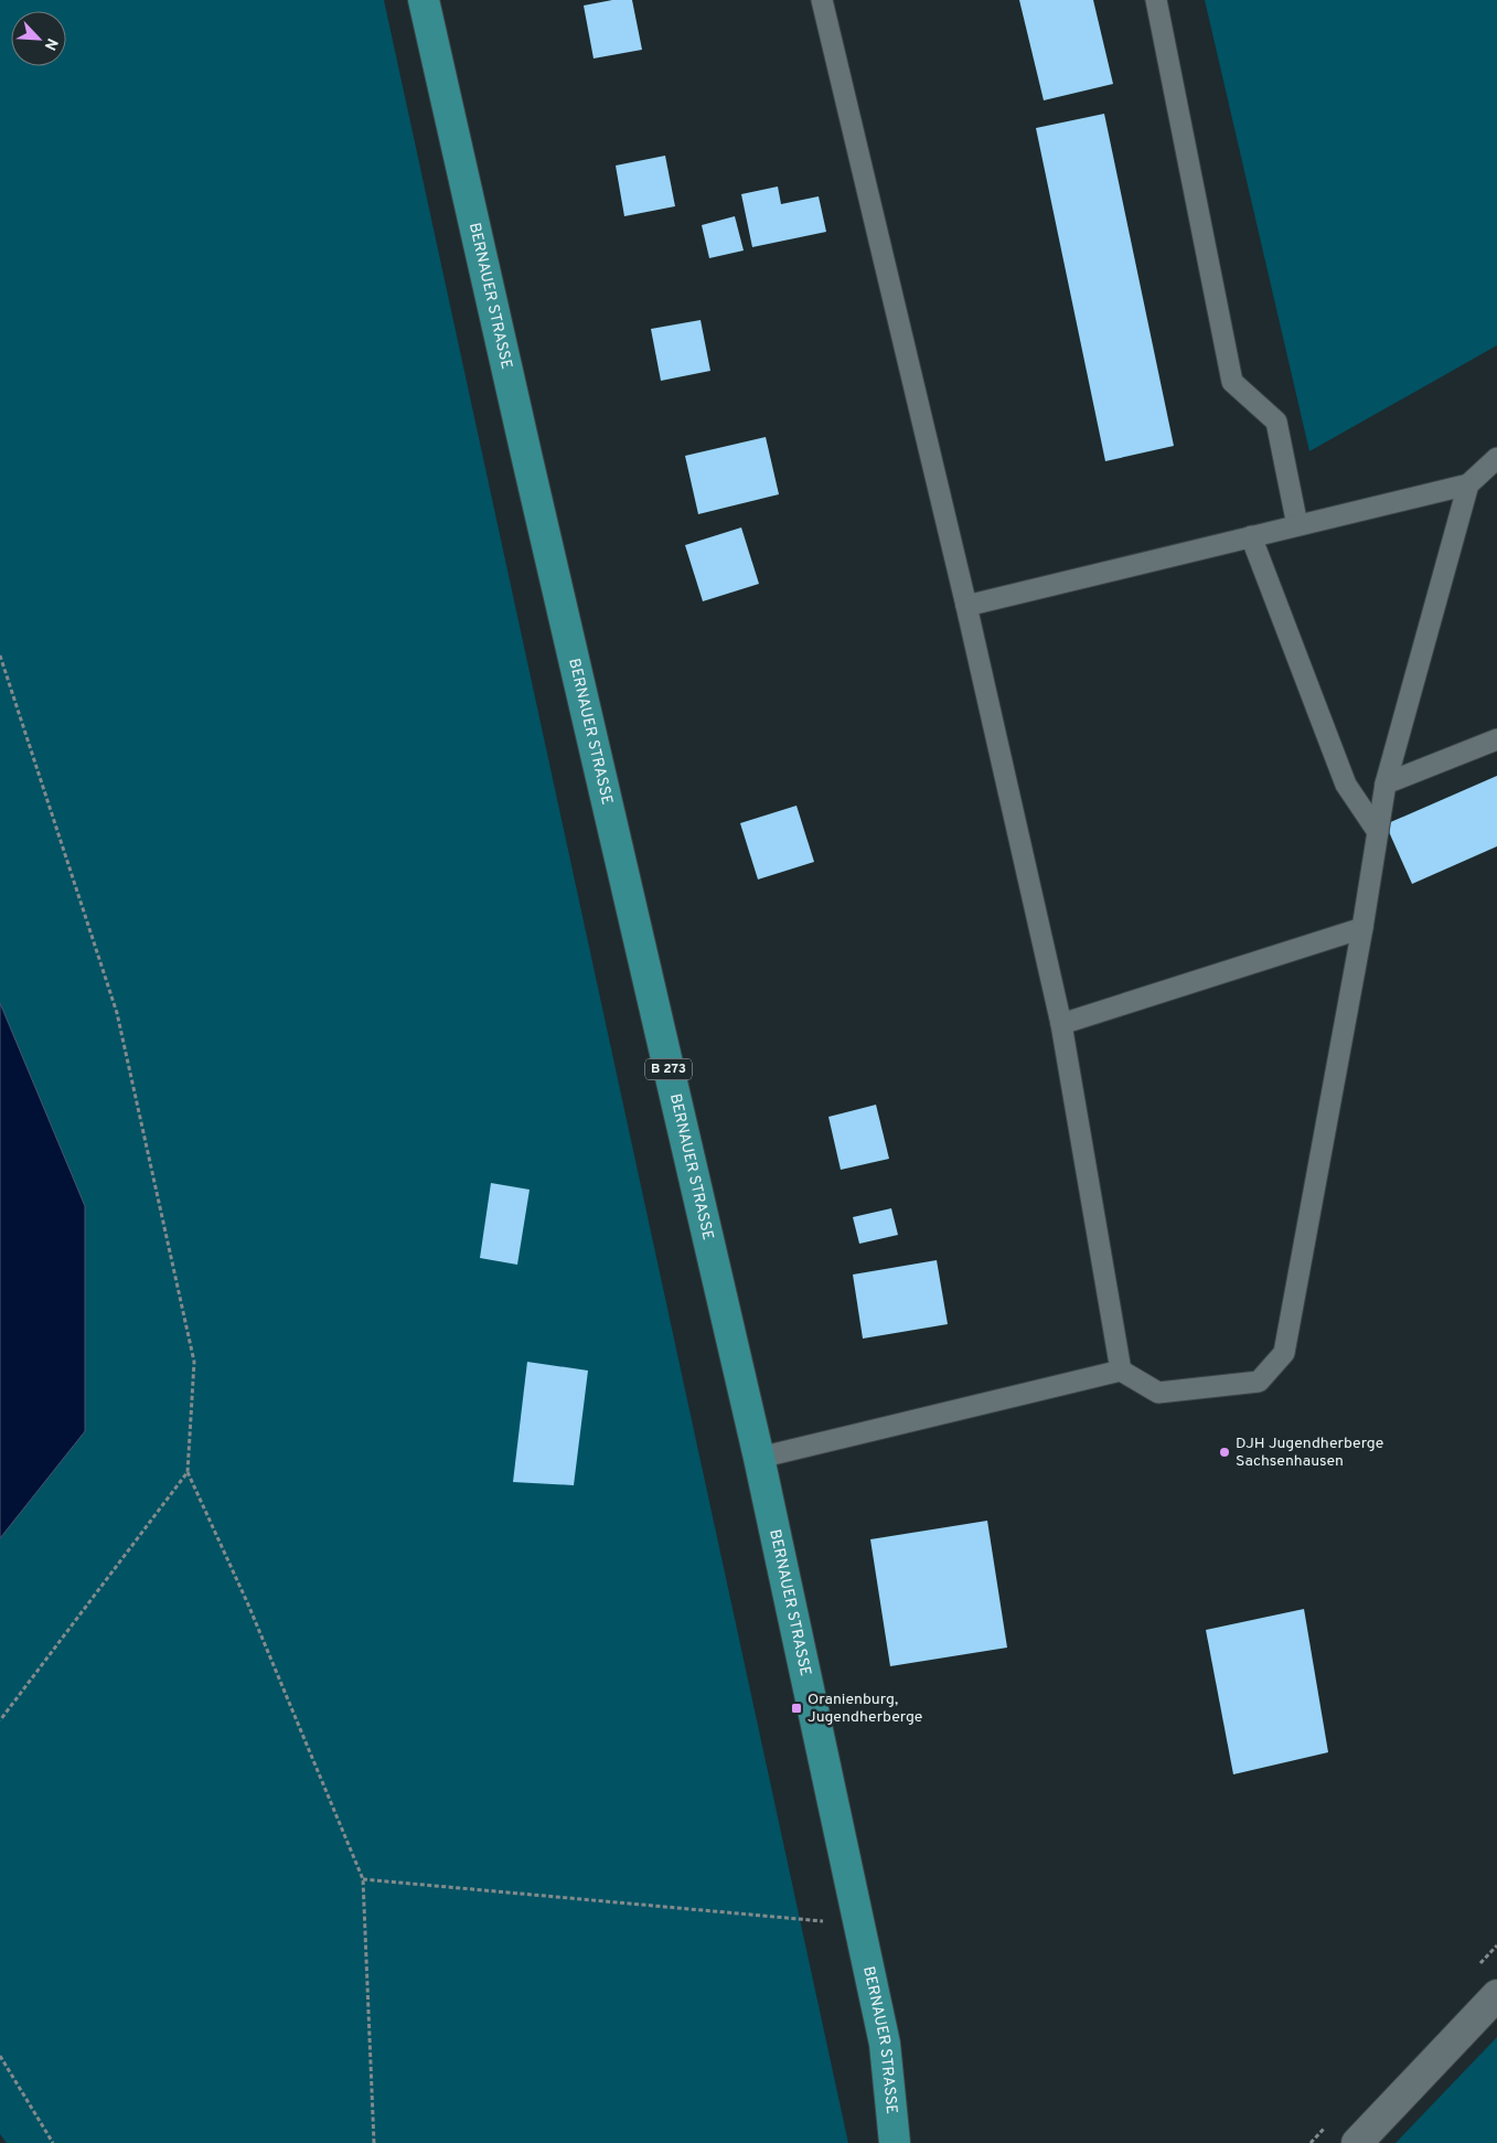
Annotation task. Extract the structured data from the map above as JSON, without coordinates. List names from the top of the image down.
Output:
{
  "streets": {
    "main road": ["BERNAUER STRASSE", "B 273"]
  },
  "places": {
    "other": ["DJH Jugendherberge Sachsenhausen"],
    "transit": ["Oranienburg, Jugendherberge"]
  },
  "north": "bottom right"
}
